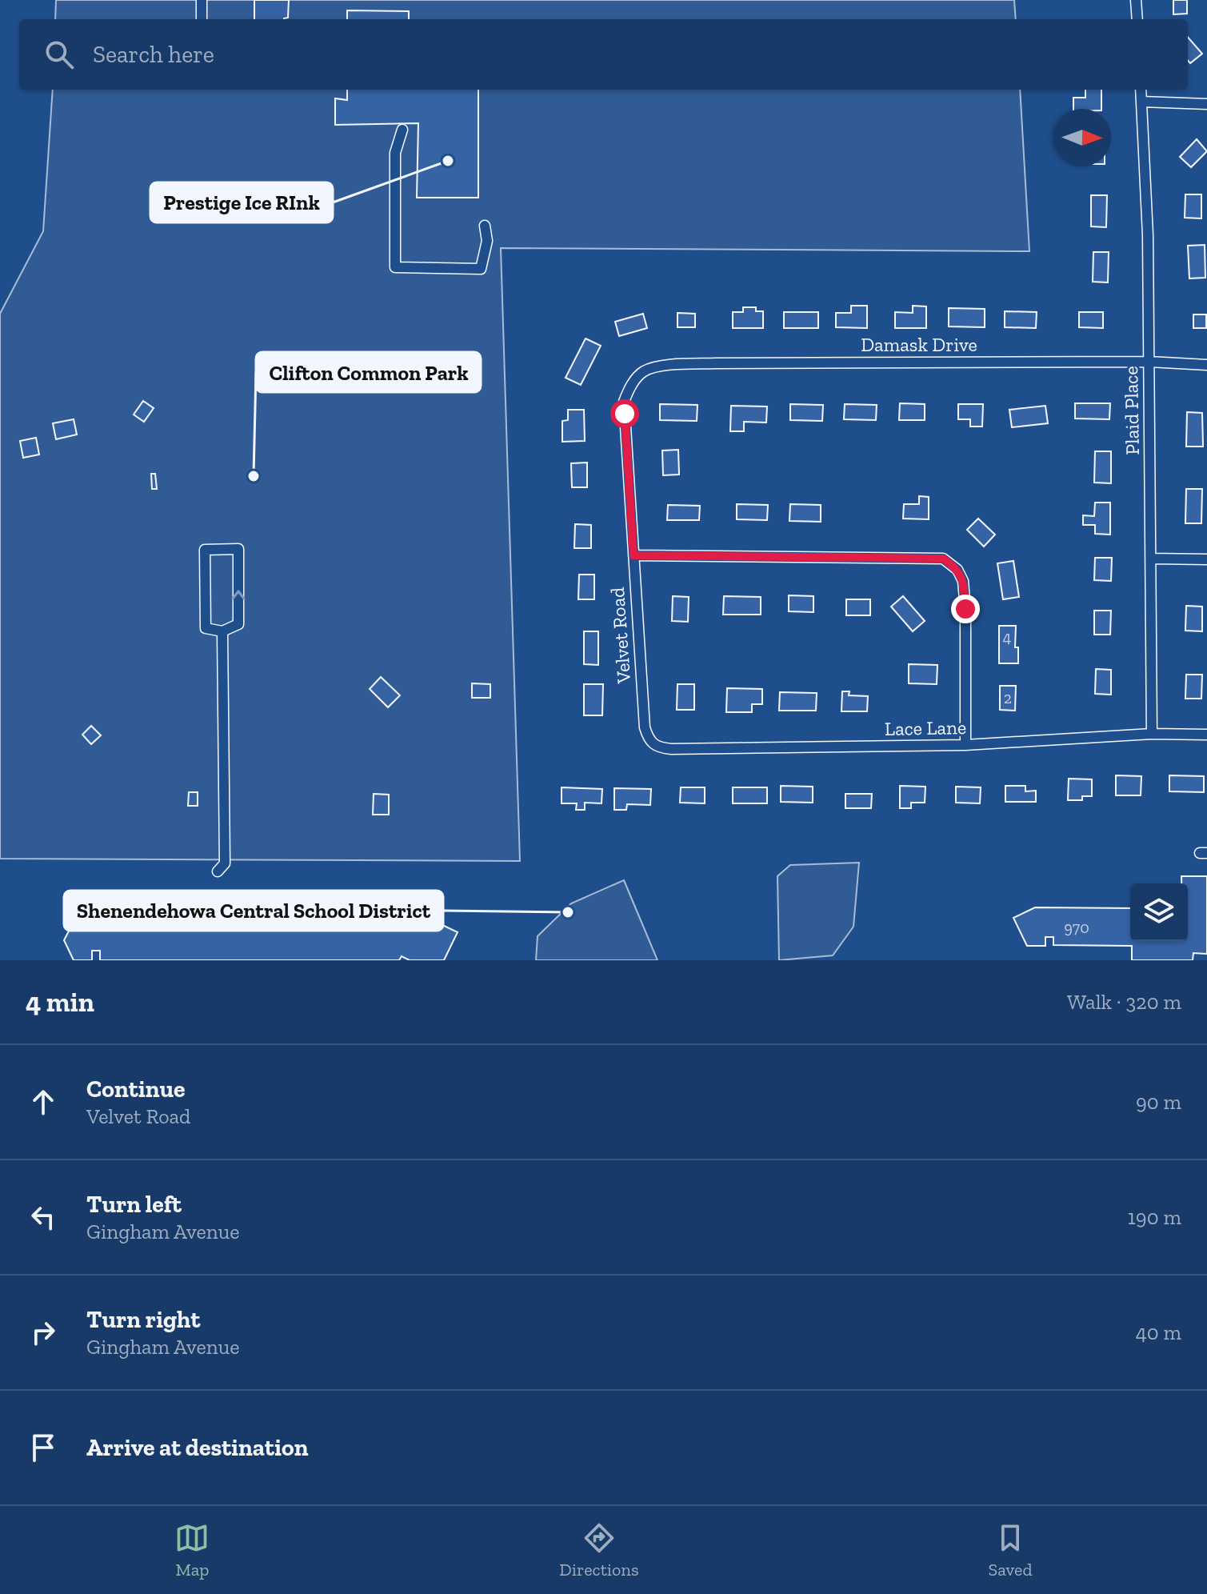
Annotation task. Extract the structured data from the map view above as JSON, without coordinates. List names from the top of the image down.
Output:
{
  "streets": {
    "street": [
      "Damask Drive",
      "Plaid Place",
      "Velvet Road",
      "Lace Lane"
    ]
  },
  "crossings": [
    ["Damask Drive", "Plaid Place"],
    ["Damask Drive", "Velvet Road"],
    ["Plaid Place", "Lace Lane"],
    ["Velvet Road", "Lace Lane"]
  ],
  "places": ["Prestige Ice RInk", "Clifton Common Park", "Shenendehowa Central School District"],
  "house_numbers": ["4", "2", "970"],
  "north": "right",
  "page": {
    "search": "Search here",
    "heading": ["4 min", "Walk · 320 m"],
    "list": [
      ["Continue", "Velvet Road", "90 m"],
      ["Turn left", "Gingham Avenue", "190 m"],
      ["Turn right", "Gingham Avenue", "40 m"],
      "Arrive at destination"
    ],
    "nav": ["Map", "Directions", "Saved"]
  }
}
